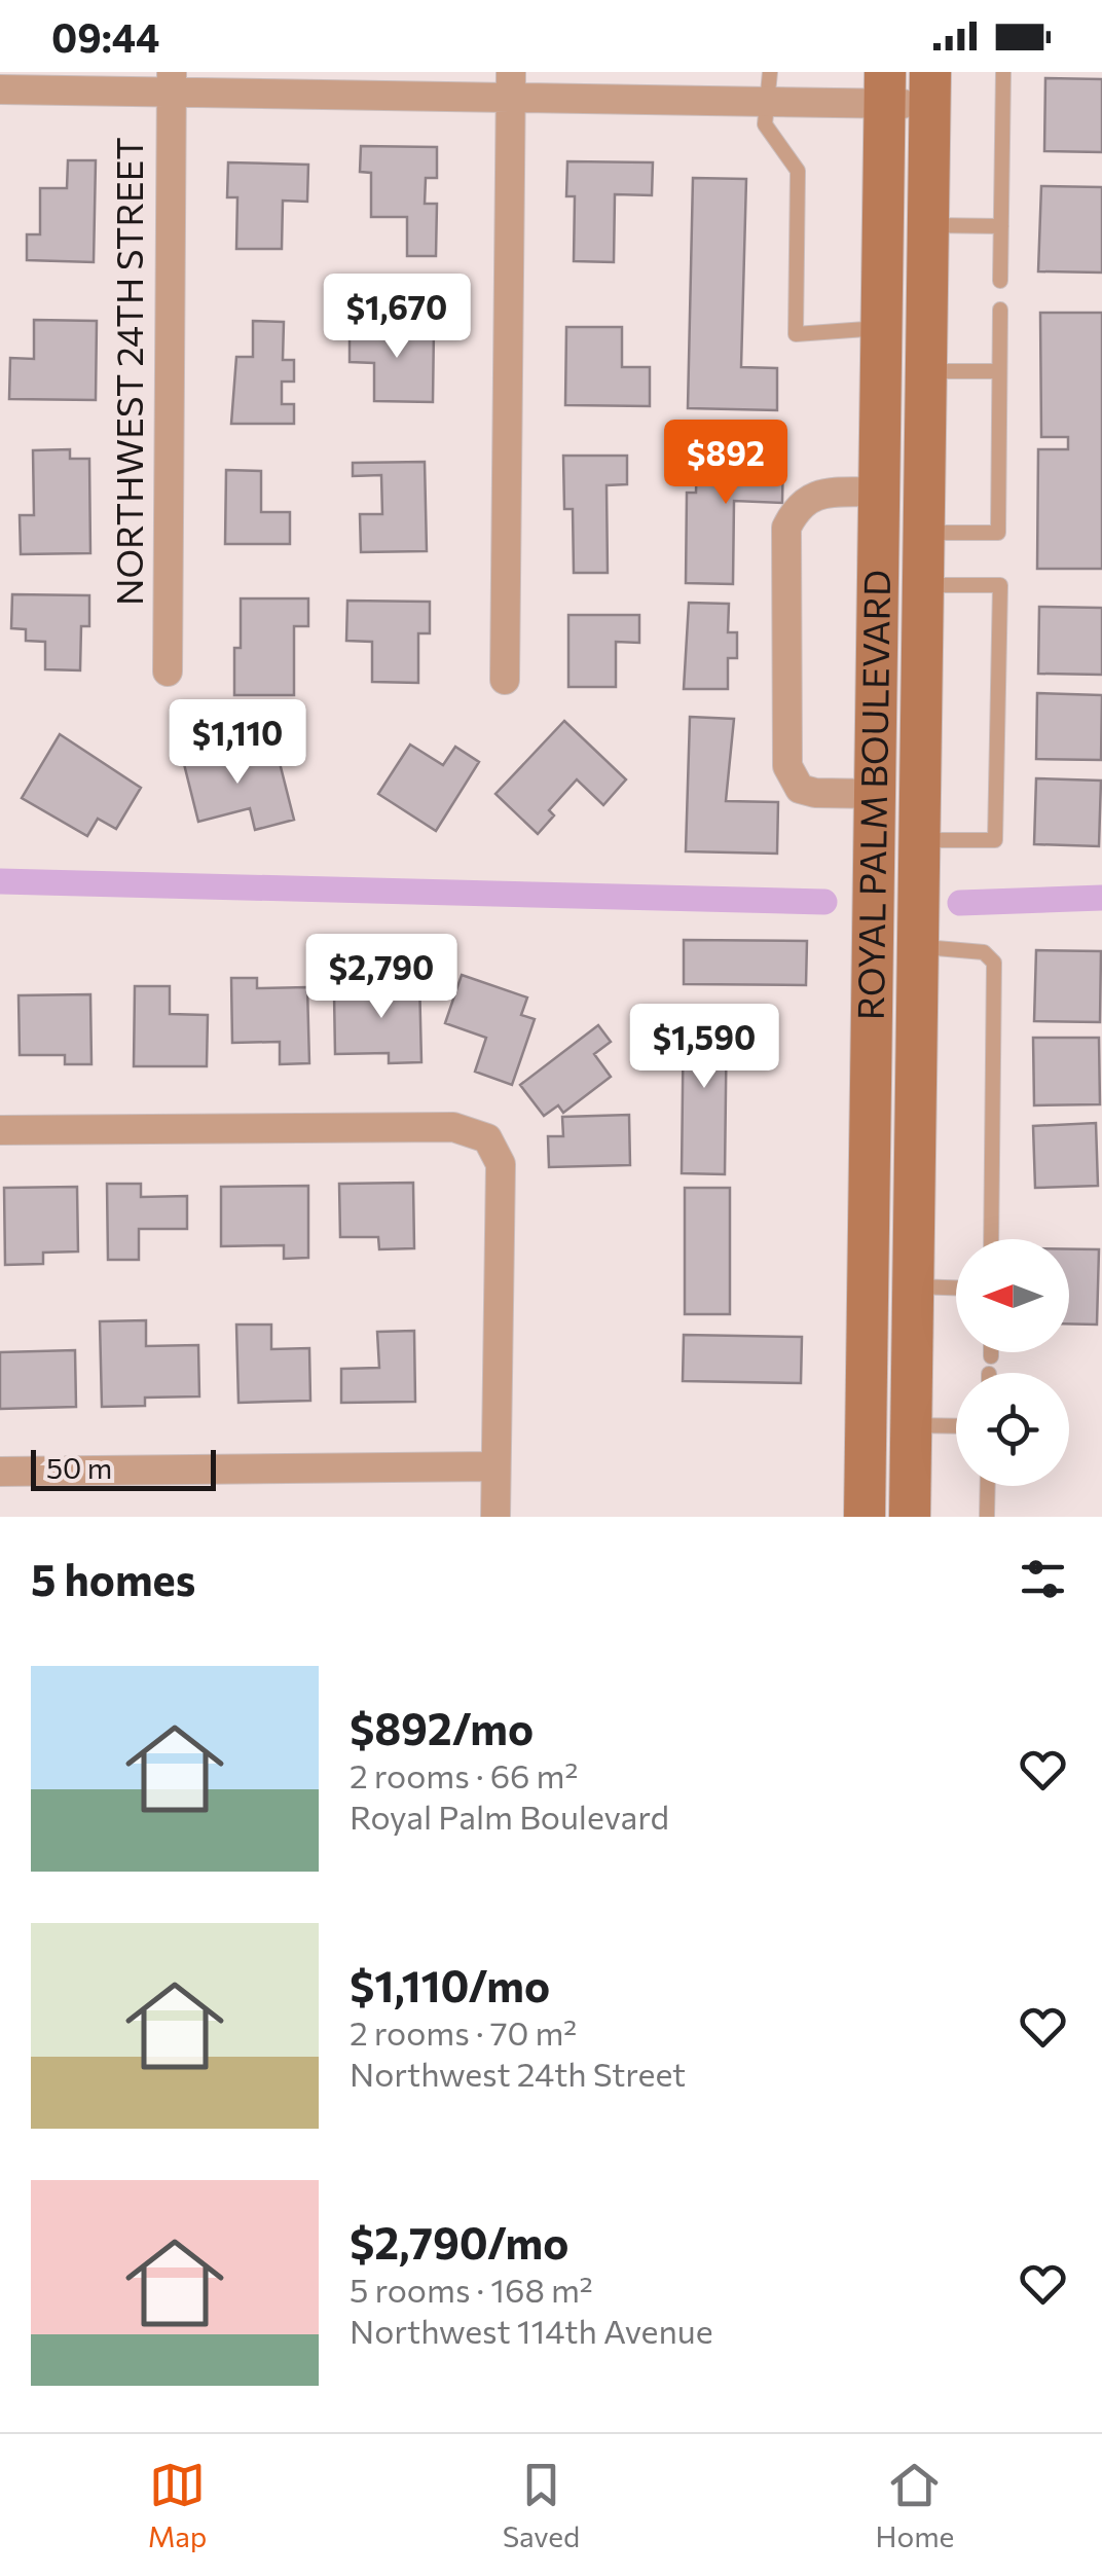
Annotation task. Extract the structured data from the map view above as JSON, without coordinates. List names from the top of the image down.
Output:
{
  "streets": {
    "main road": ["ROYAL PALM BOULEVARD"],
    "street": ["NORTHWEST 24TH STREET"]
  },
  "scale_bar": "50 m",
  "north": "left",
  "page": {
    "status": "09:44",
    "price": [
      "$1,670",
      "$892",
      "$1,110",
      "$2,790",
      "$1,590"
    ],
    "scale": "50 m",
    "heading": "5 homes",
    "list": [
      {
        "name": "$892/mo",
        "note": "2 rooms · 66 m² · Royal Palm Boulevard"
      },
      {
        "name": "$1,110/mo",
        "note": "2 rooms · 70 m² · Northwest 24th Street"
      },
      {
        "name": "$2,790/mo",
        "note": "5 rooms · 168 m² · Northwest 114th Avenue"
      }
    ],
    "tabs": ["Map", "Saved", "Home"]
  }
}
